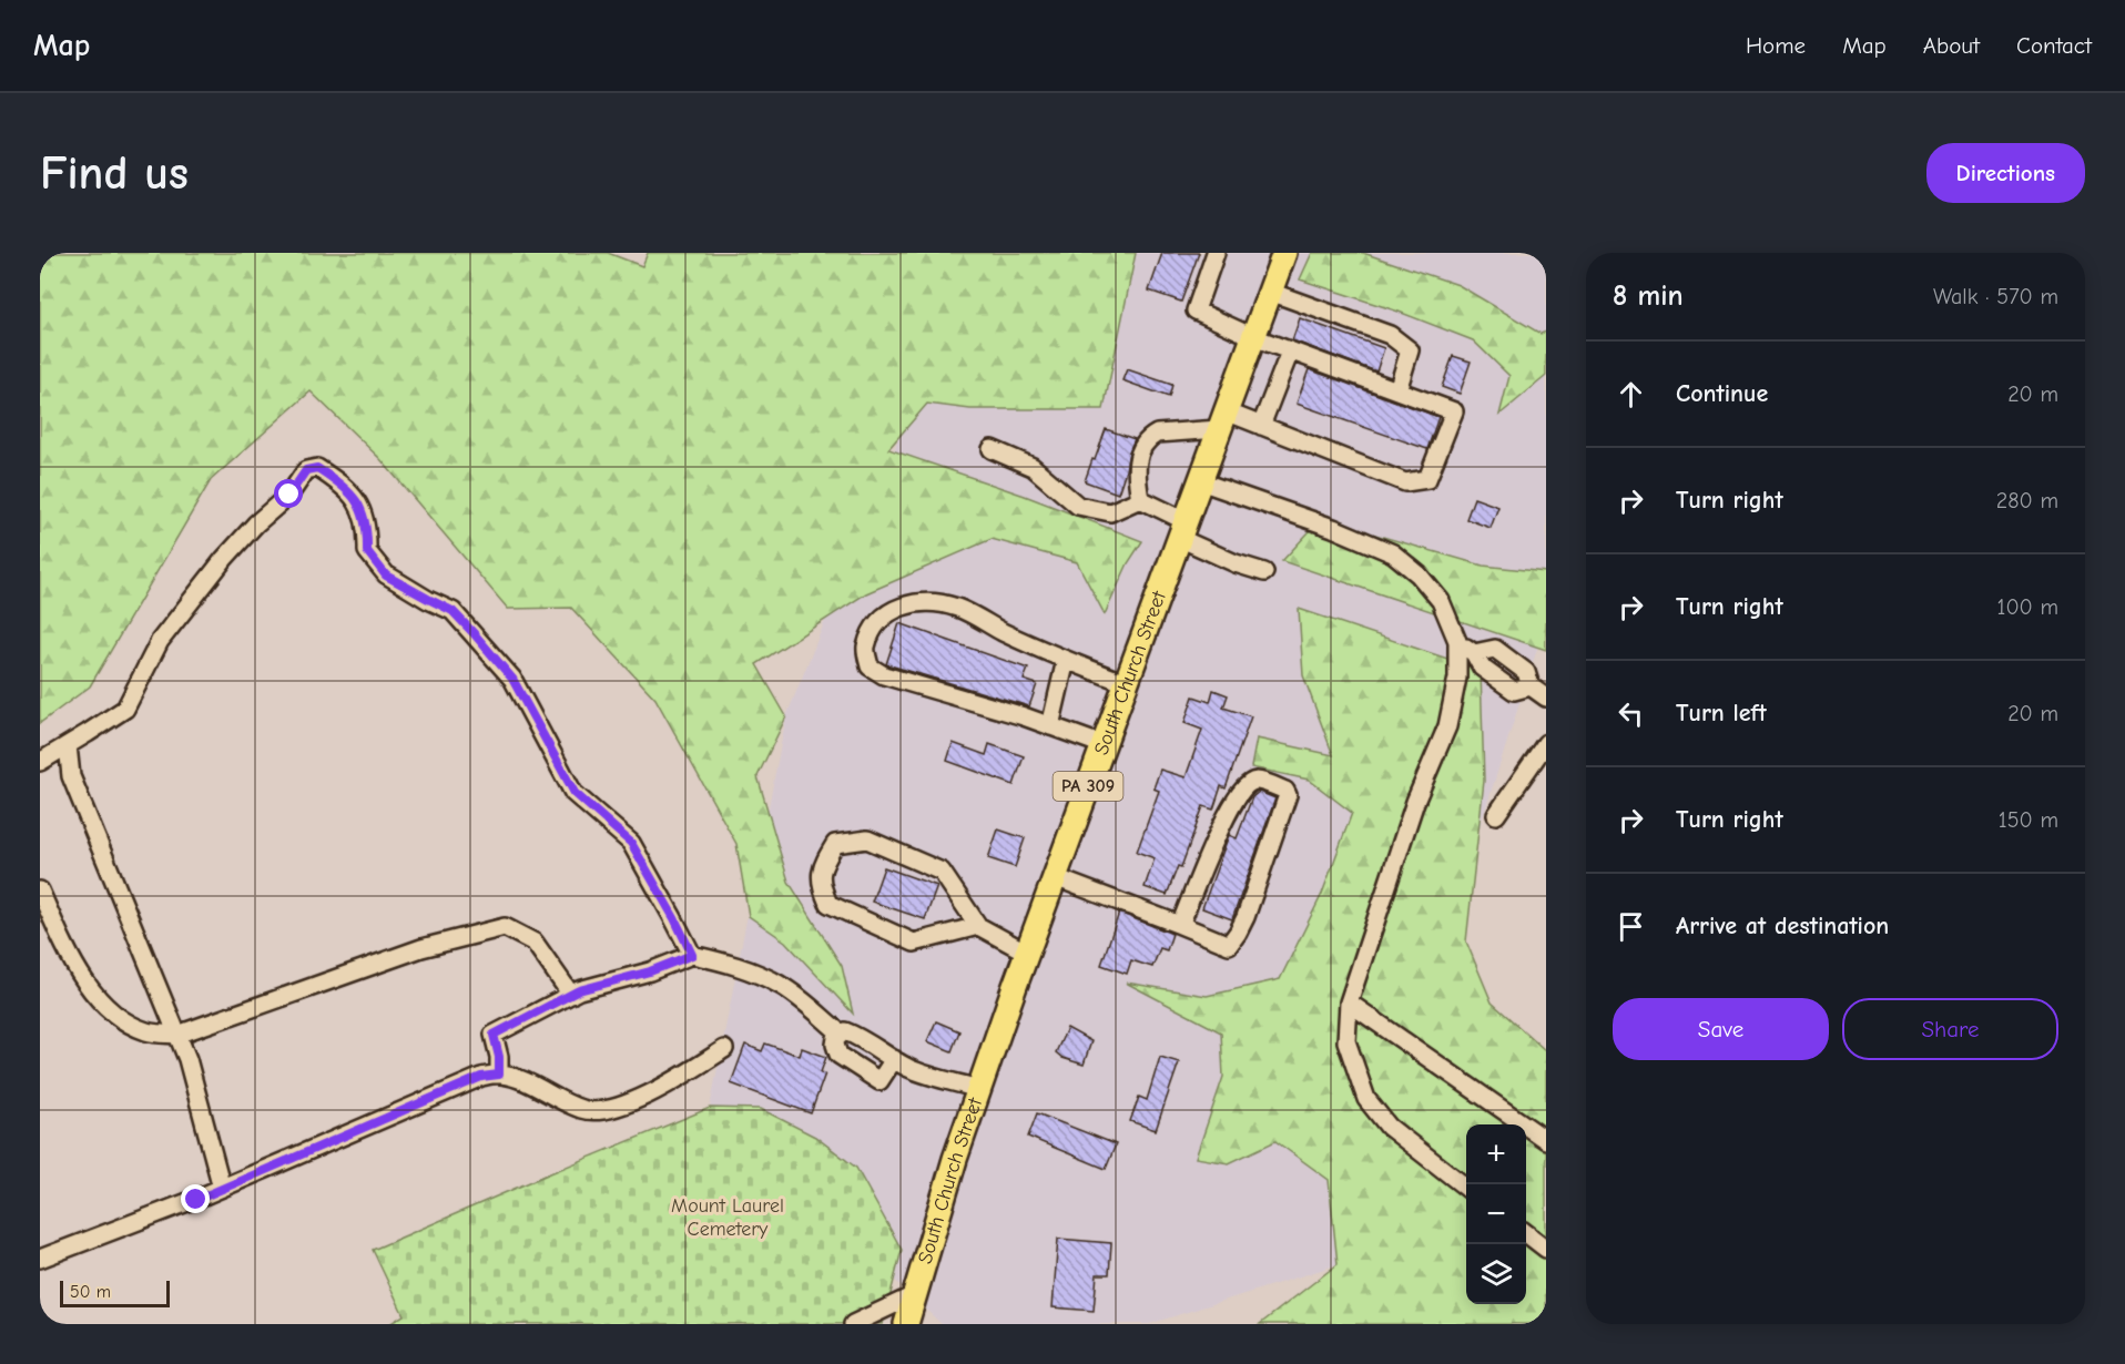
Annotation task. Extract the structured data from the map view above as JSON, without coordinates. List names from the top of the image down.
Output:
{
  "streets": {
    "highway": ["South Church Street", "PA 309"]
  },
  "parks": ["Mount Laurel Cemetery"],
  "scale_bar": "50 m",
  "page": {
    "header": "Map",
    "nav": [
      "Home",
      "Map",
      "About",
      "Contact"
    ],
    "buttons": [
      "Directions",
      ["Save", "Share"]
    ],
    "title": "Find us",
    "heading": ["8 min", "Walk · 570 m"],
    "list": [
      ["Continue", "20 m"],
      ["Turn right", "280 m"],
      ["Turn right", "100 m"],
      ["Turn left", "20 m"],
      ["Turn right", "150 m"],
      "Arrive at destination"
    ],
    "map_buttons": ["+", "−"],
    "scale": "50 m"
  }
}
